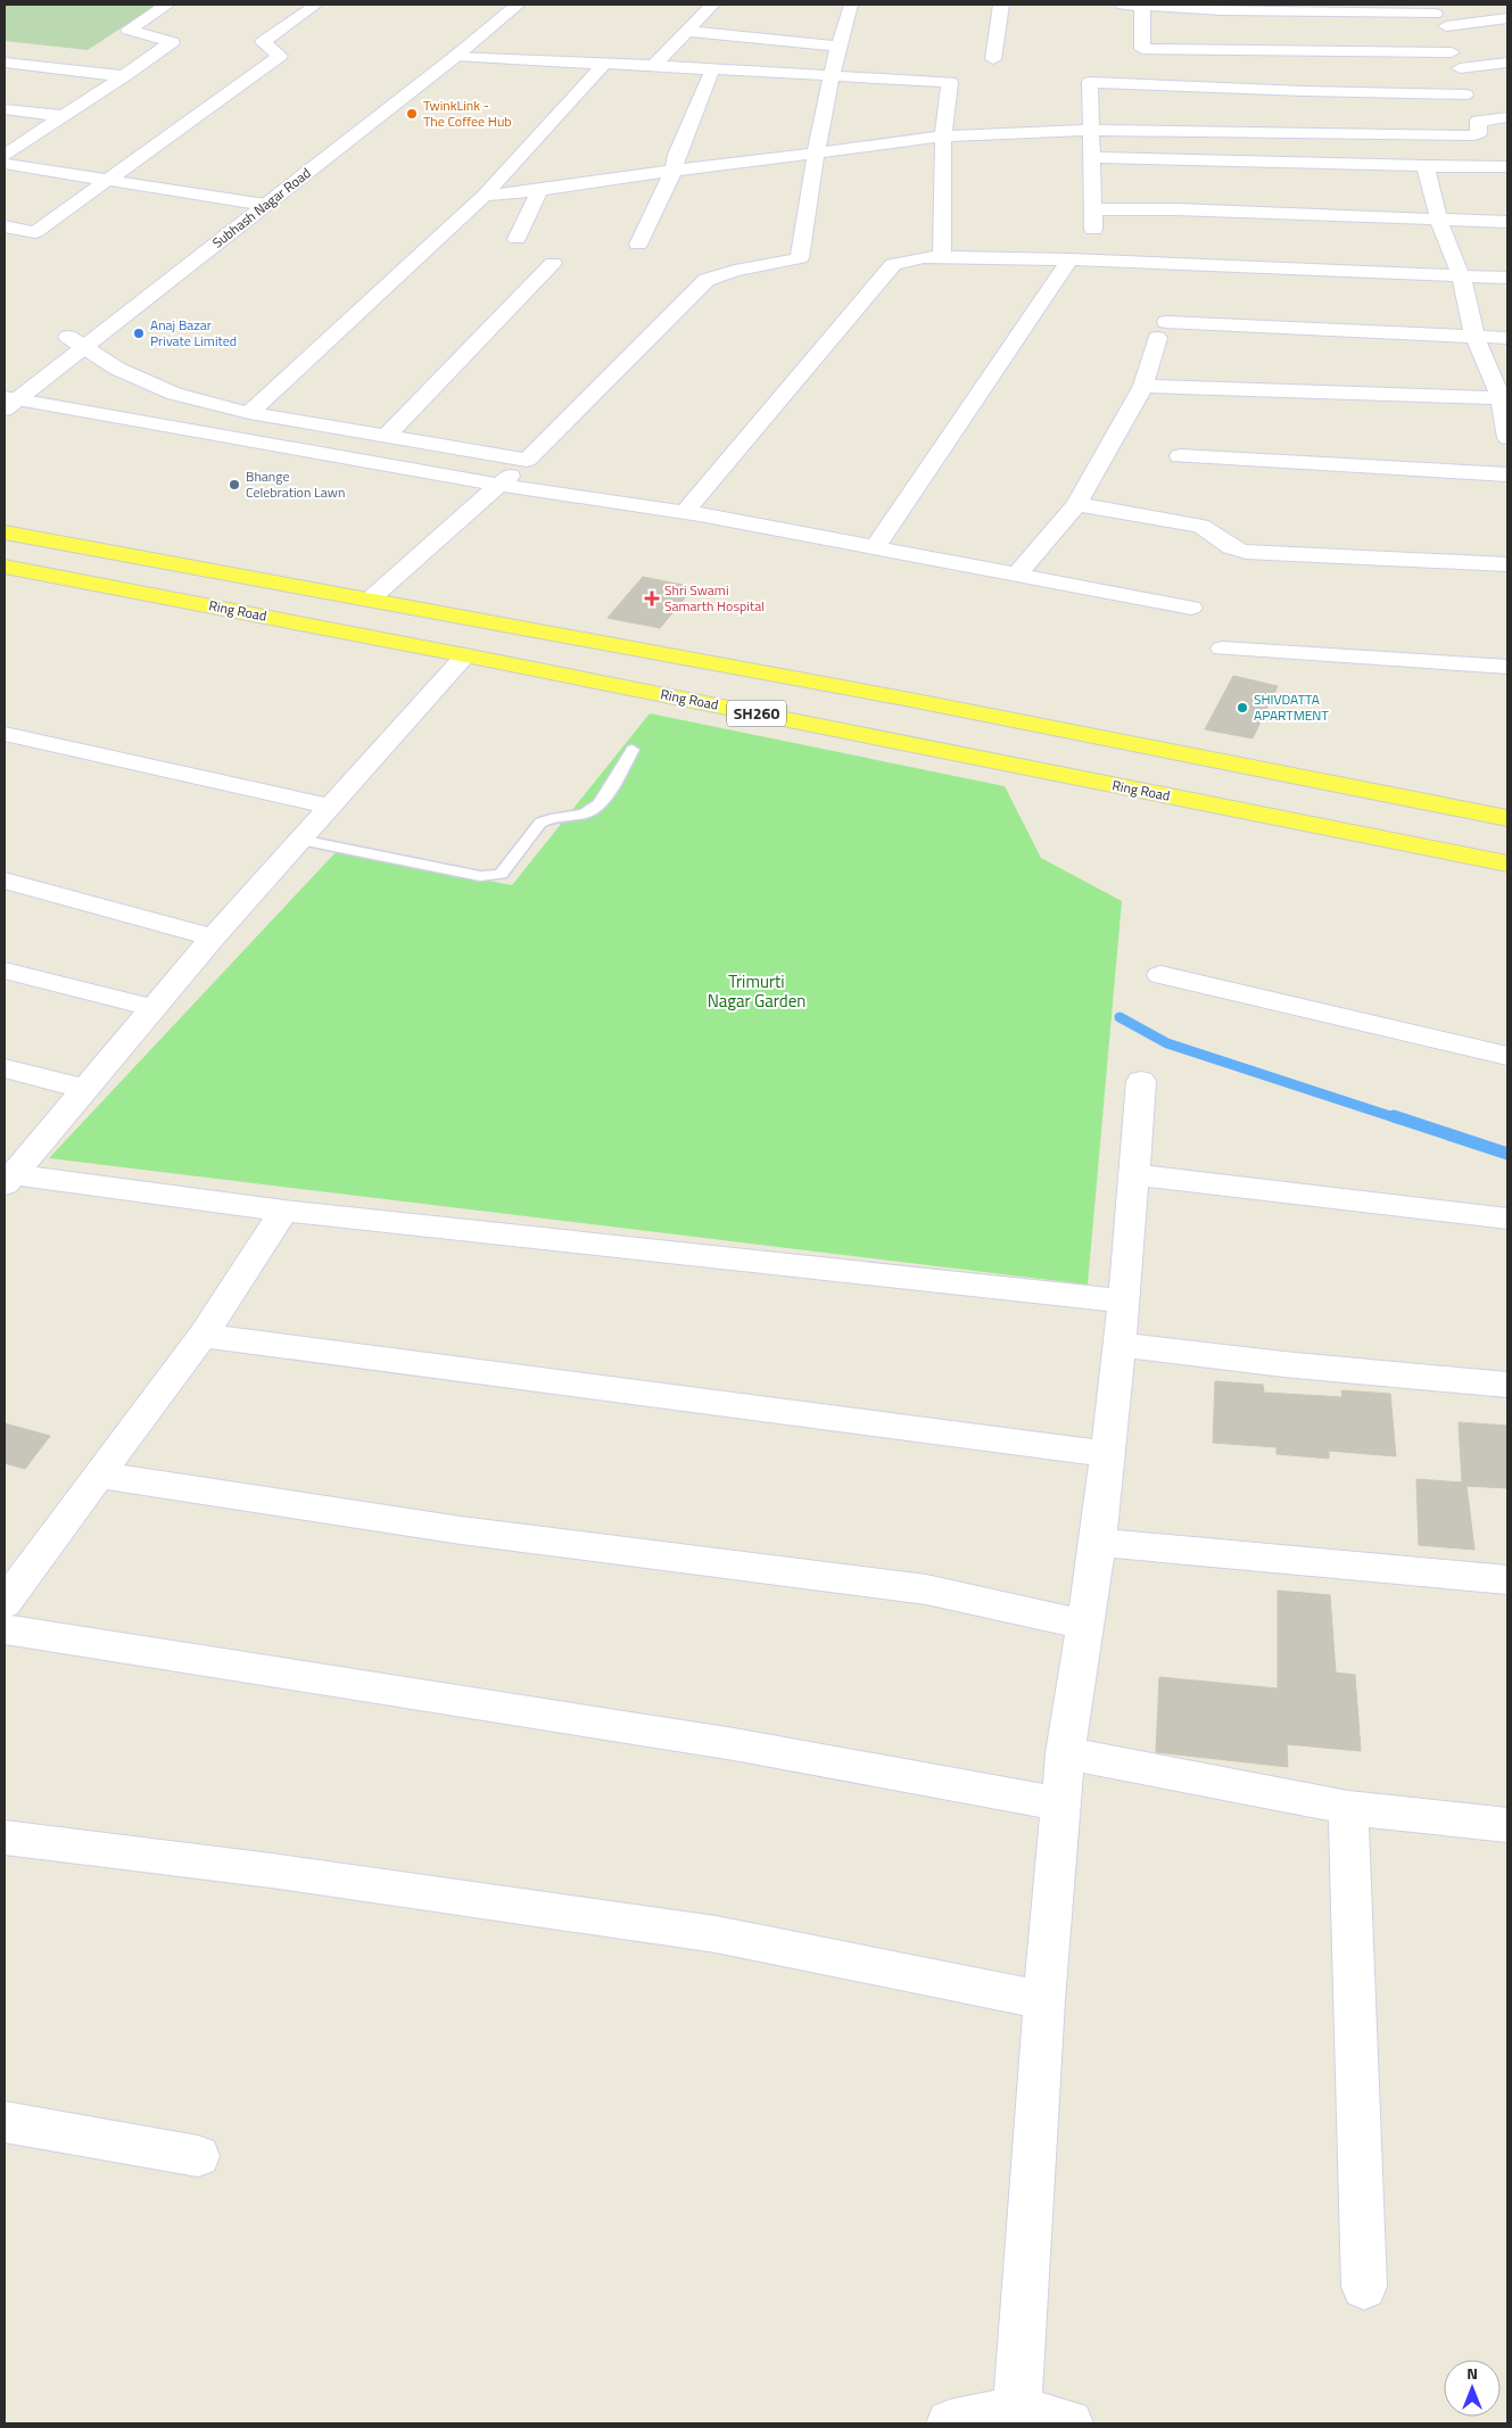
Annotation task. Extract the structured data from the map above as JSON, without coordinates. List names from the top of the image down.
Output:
{
  "streets": {
    "main road": ["Ring Road", "SH260"],
    "street": ["Subhash Nagar Road"]
  },
  "parks": ["Trimurti Nagar Garden"],
  "places": {
    "other": [
      "TwinkLink - The Coffee Hub",
      "Anaj Bazar Private Limited",
      "Bhange Celebration Lawn",
      "SHIVDATTA APARTMENT"
    ],
    "health": ["Shri Swami Samarth Hospital"]
  },
  "north": "top"
}
